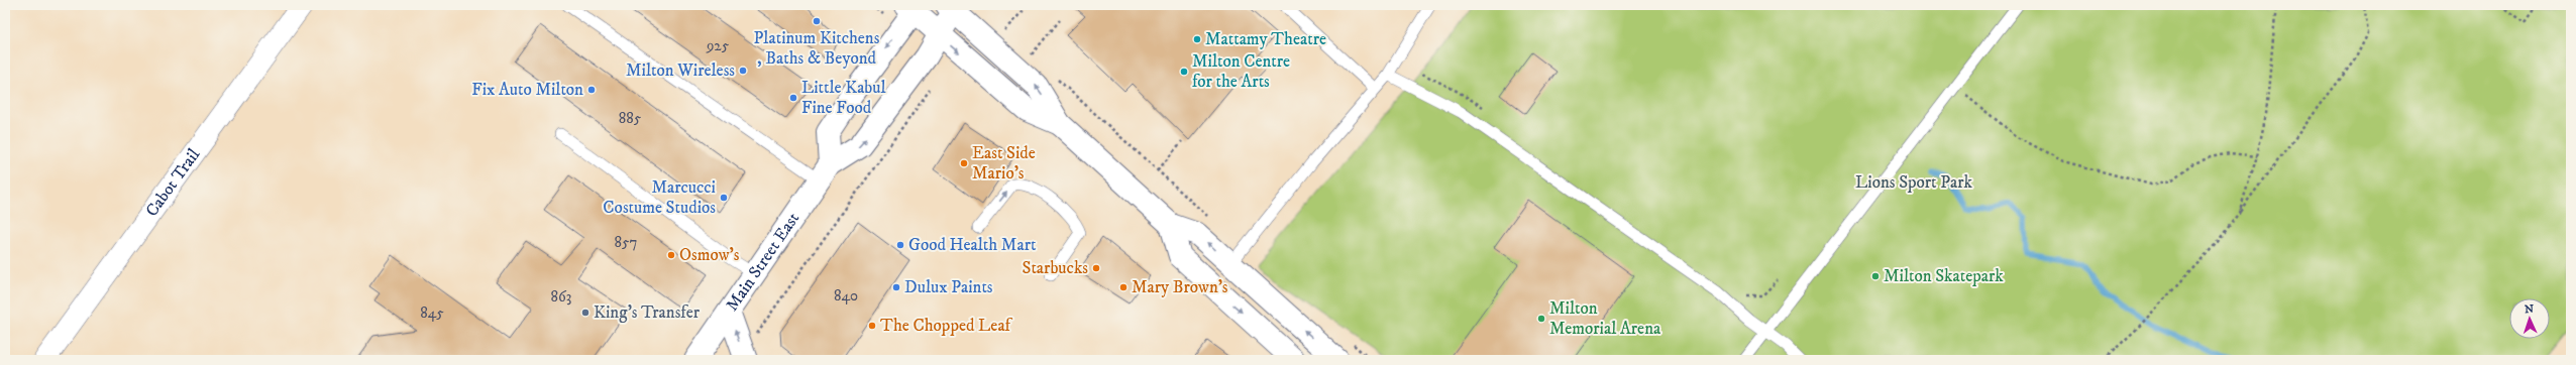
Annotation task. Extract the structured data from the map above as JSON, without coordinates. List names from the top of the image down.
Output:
{
  "streets": {
    "main road": ["Main Street East"],
    "street": ["Cabot Trail"]
  },
  "parks": ["Lions Sport Park"],
  "places": [
    "Platinum Kitchens , Baths & Beyond",
    "Mattamy Theatre",
    "Milton Wireless",
    "Milton Centre for the Arts",
    "Fix Auto Milton",
    "Little Kabul Fine Food",
    "East Side Mario's",
    "Marcucci Costume Studios",
    "Good Health Mart",
    "Osmow's",
    "Starbucks",
    "Milton Skatepark",
    "Dulux Paints",
    "Mary Brown's",
    "King’s Transfer",
    "Milton Memorial Arena",
    "The Chopped Leaf"
  ],
  "house_numbers": [
    "925",
    "885",
    "857",
    "840",
    "863",
    "845"
  ],
  "north": "top"
}
